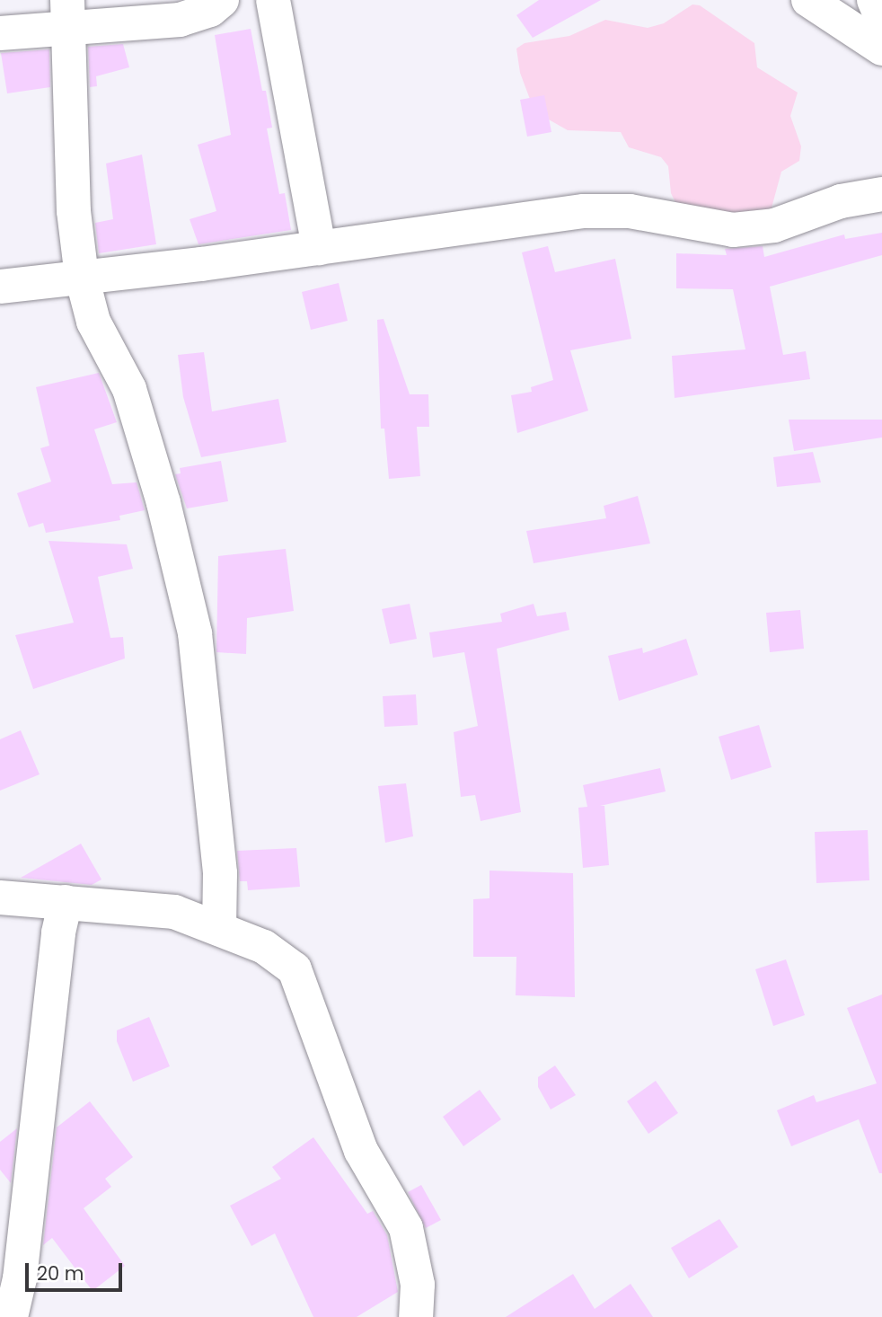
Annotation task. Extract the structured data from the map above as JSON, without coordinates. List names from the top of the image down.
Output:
{
  "scale_bar": "20 m"
}
